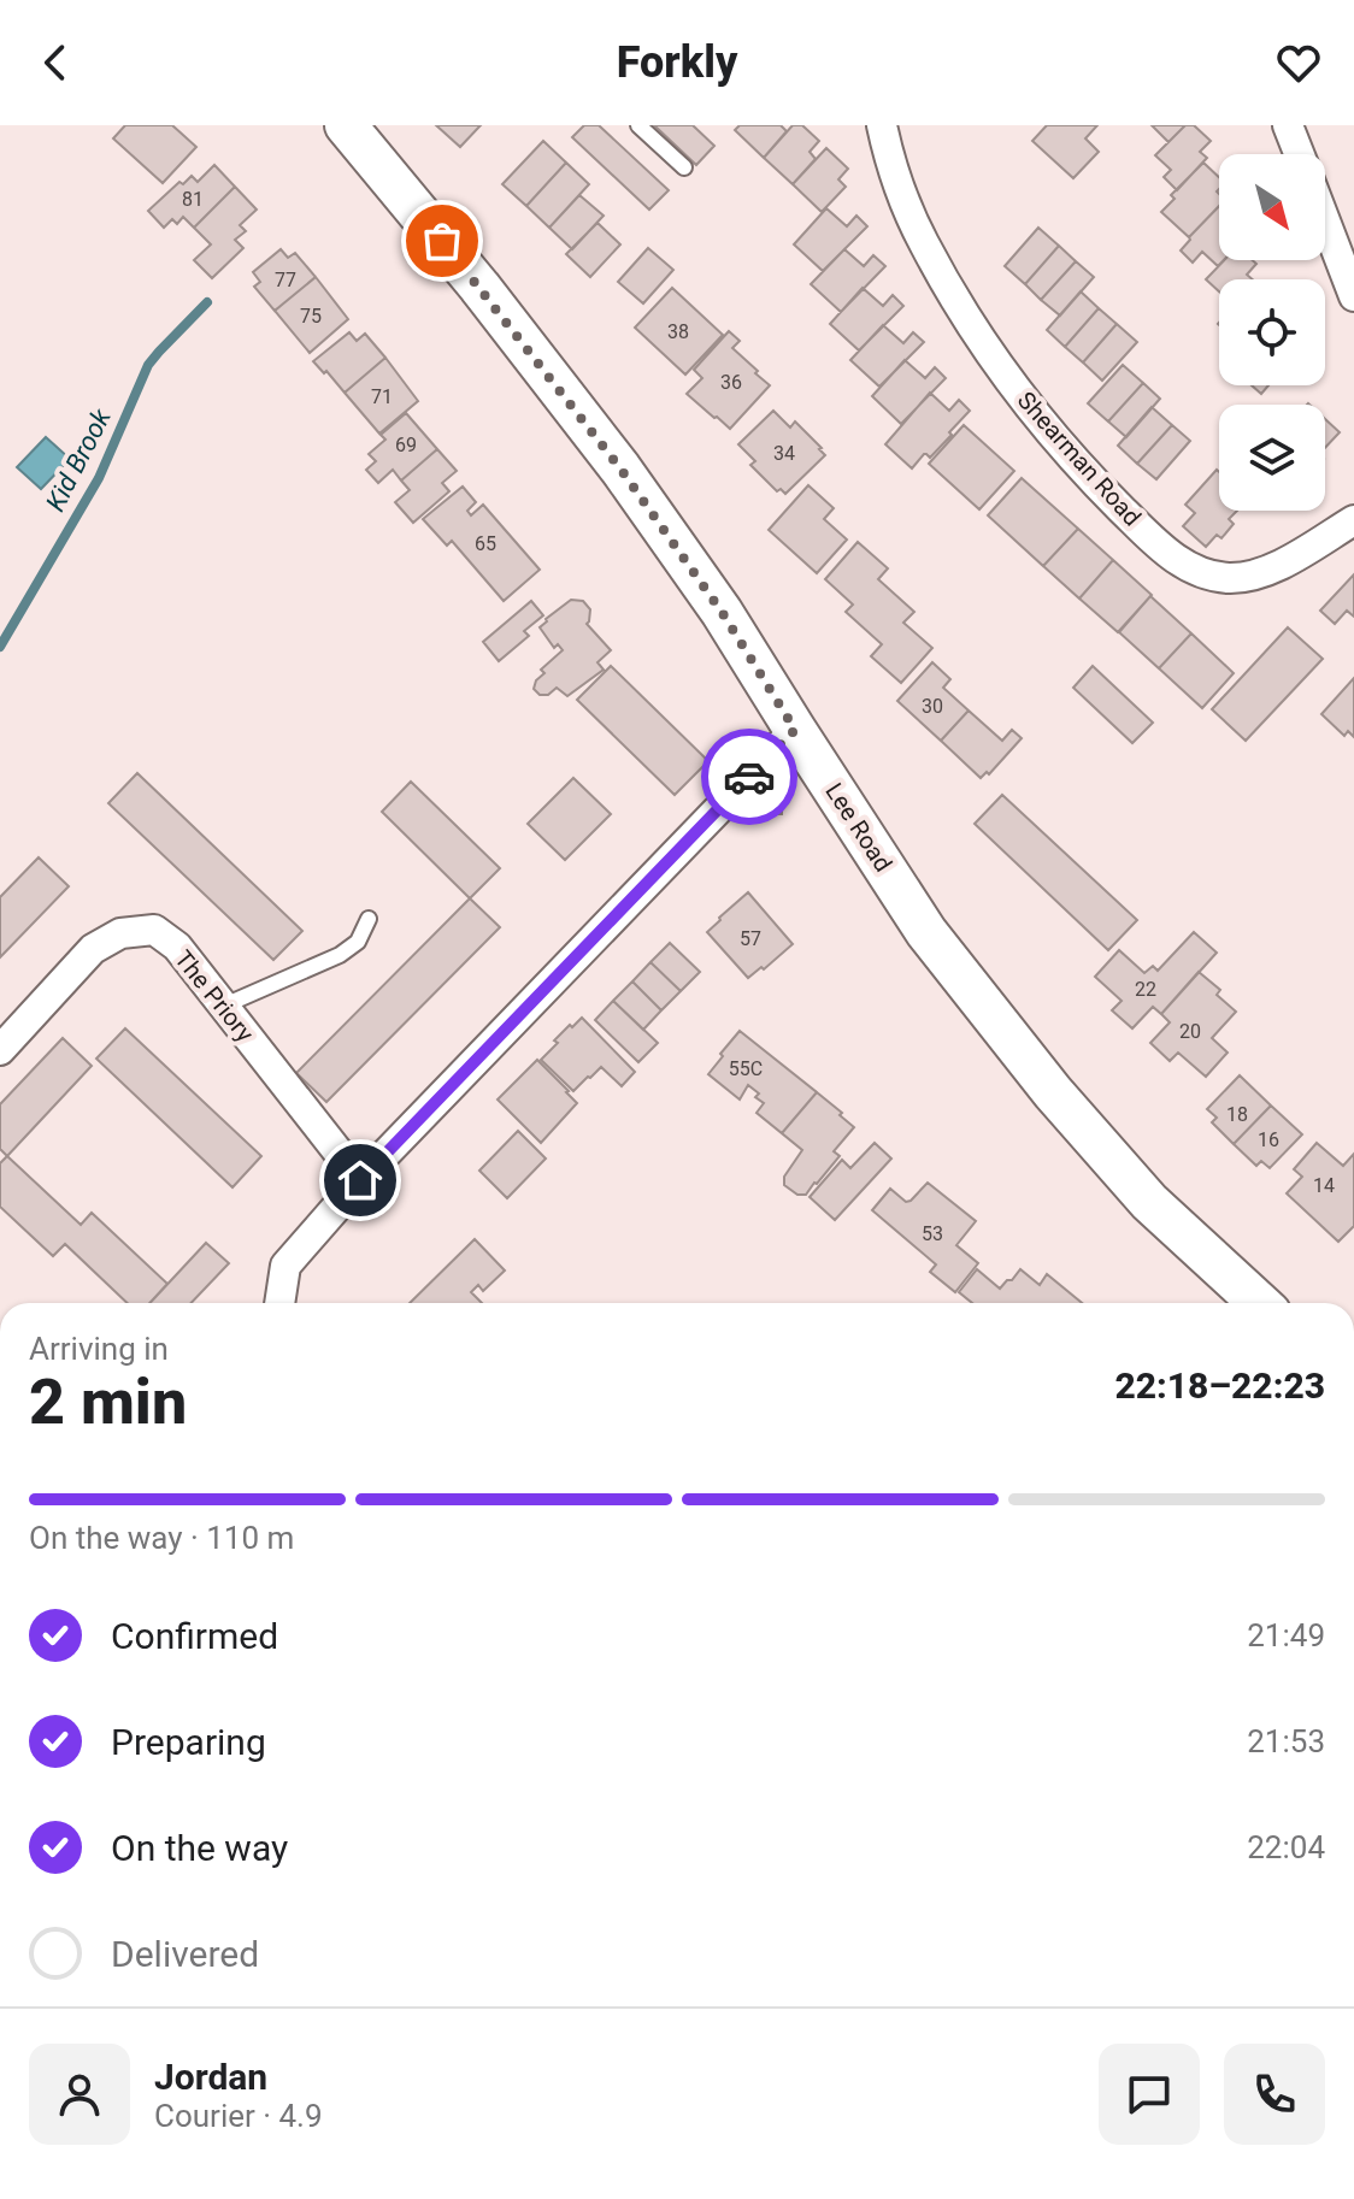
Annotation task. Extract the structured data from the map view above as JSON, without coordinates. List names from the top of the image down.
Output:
{
  "streets": {
    "main road": ["Lee Road"],
    "street": ["Shearman Road", "The Priory"]
  },
  "water": ["Kid Brook"],
  "house_numbers": [
    "81",
    "77",
    "75",
    "38",
    "36",
    "71",
    "69",
    "34",
    "65",
    "30",
    "57",
    "22",
    "20",
    "55C",
    "18",
    "16",
    "14",
    "53"
  ],
  "north": "bottom right",
  "page": {
    "header": "Forkly",
    "heading": ["2 min", "Arriving in", "22:18–22:23"],
    "panel": ["Jordan", "Courier · 4.9"],
    "bar": "On the way · 110 m",
    "list": [
      ["Confirmed", "21:49"],
      ["Preparing", "21:53"],
      ["On the way", "22:04"],
      "Delivered"
    ]
  }
}
